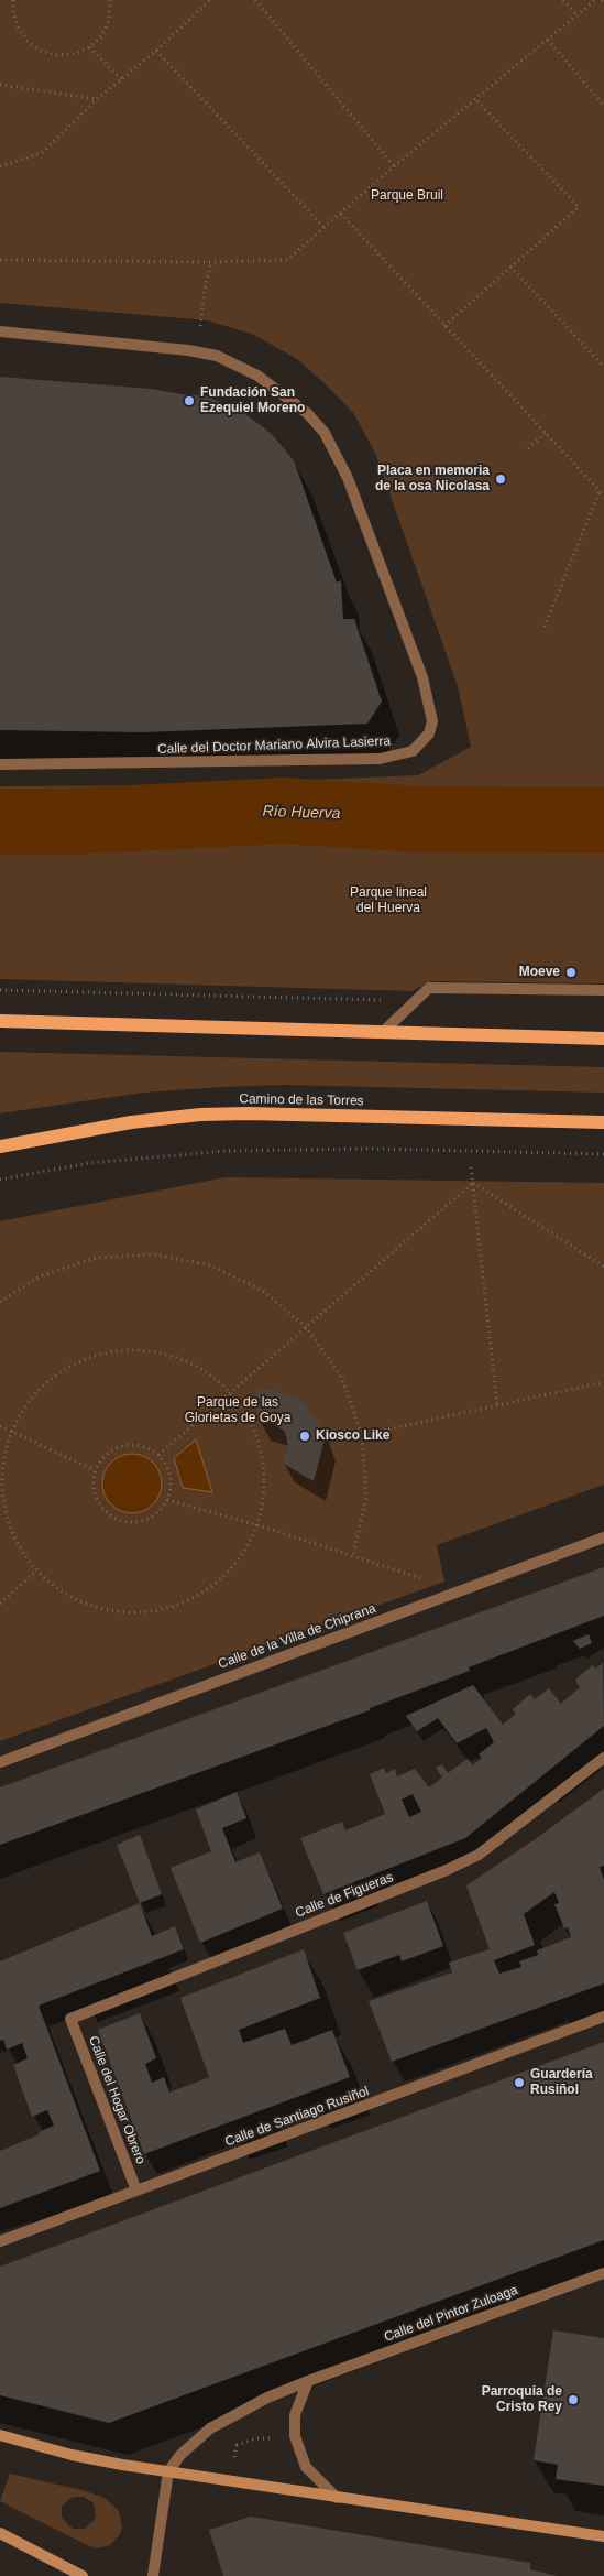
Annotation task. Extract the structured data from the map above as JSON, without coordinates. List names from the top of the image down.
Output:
{
  "streets": {
    "main road": ["Camino de las Torres"],
    "street": [
      "Calle del Doctor Mariano Alvira Lasierra",
      "Calle de la Villa de Chiprana",
      "Calle de Figueras",
      "Calle del Hogar Obrero",
      "Calle de Santiago Rusiñol",
      "Calle del Pintor Zuloaga"
    ]
  },
  "crossings": [
    ["Calle de Figueras", "Calle del Hogar Obrero"],
    ["Calle del Hogar Obrero", "Calle de Santiago Rusiñol"]
  ],
  "water": ["Río Huerva"],
  "parks": ["Parque Bruil", "Parque lineal del Huerva", "Parque de las Glorietas de Goya"],
  "places": [
    "Fundación San Ezequiel Moreno",
    "Placa en memoria de la osa Nicolasa",
    "Moeve",
    "Kiosco Like",
    "Guardería Rusiñol",
    "Parroquia de Cristo Rey"
  ]
}
